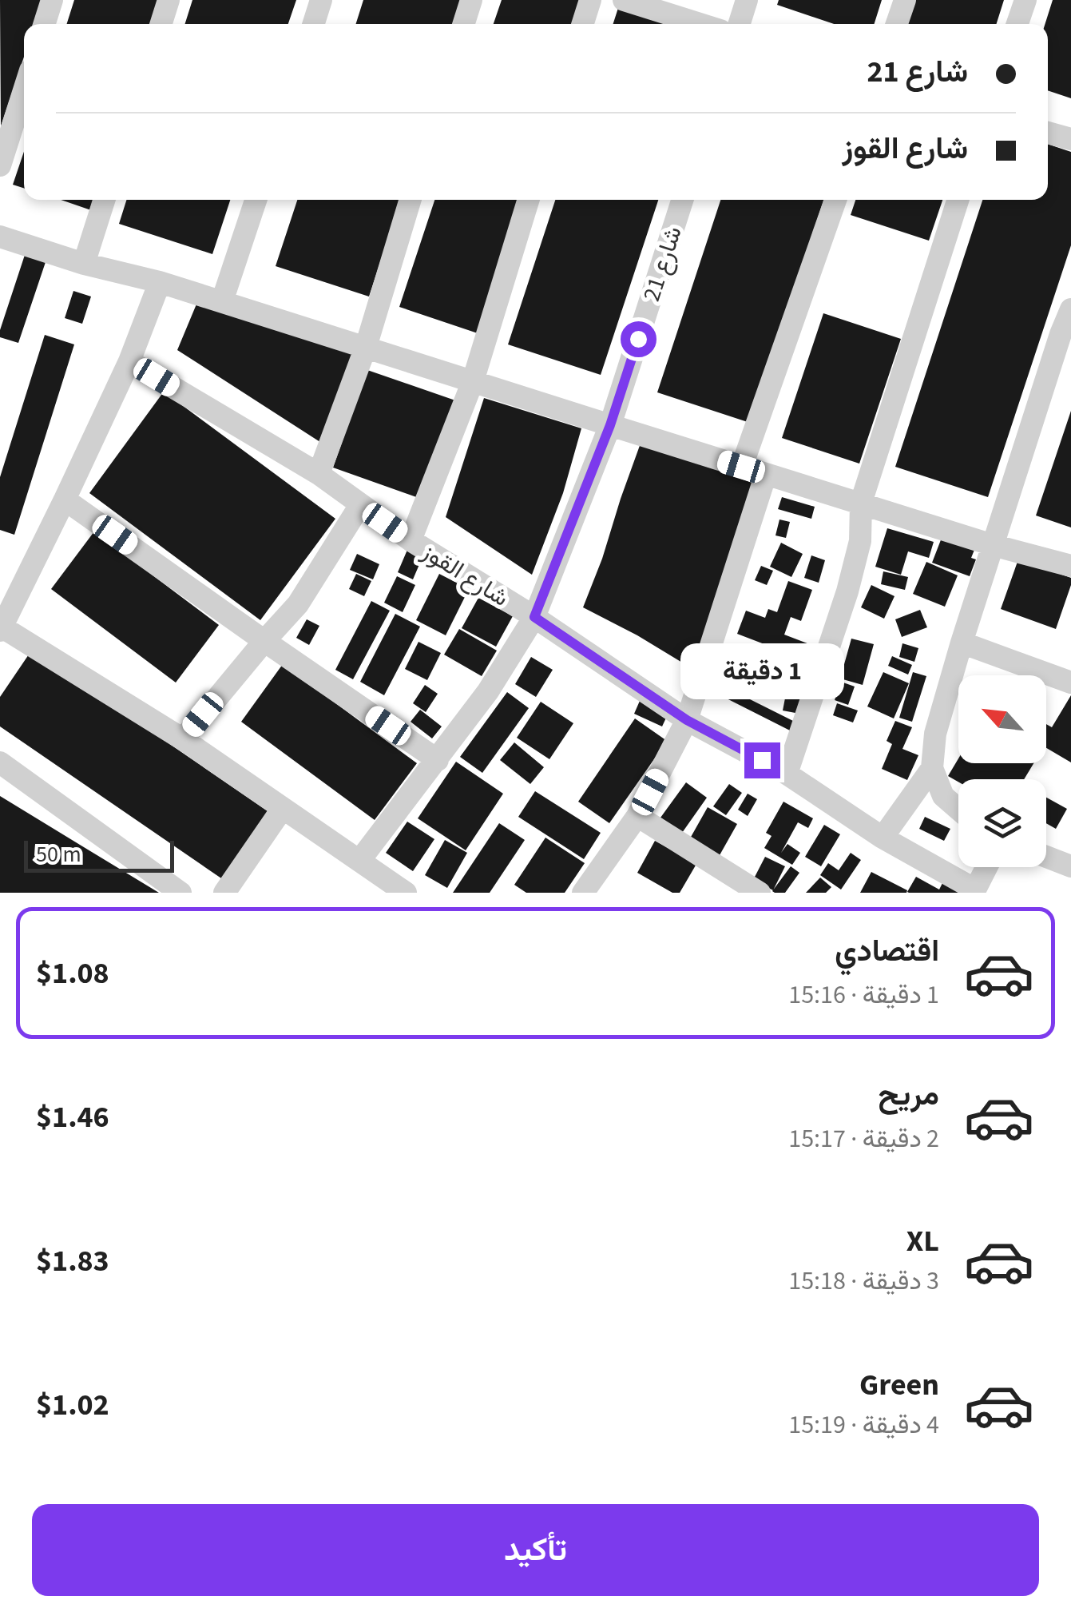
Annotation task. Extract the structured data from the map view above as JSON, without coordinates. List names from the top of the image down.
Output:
{
  "streets": {
    "street": ["شارع 21", "شارع القوز"]
  },
  "crossings": [
    ["شارع 21", "شارع القوز"]
  ],
  "scale_bar": "50 m",
  "north": "top left",
  "page": {
    "banner": ["شارع 21", "شارع القوز"],
    "bubble": "1 دقيقة",
    "scale": "50 m",
    "list": [
      {
        "name": "اقتصادي",
        "note": "1 دقيقة · 15:16",
        "value": "$1.08"
      },
      {
        "name": "مريح",
        "note": "2 دقيقة · 15:17",
        "value": "$1.46"
      },
      {
        "name": "XL",
        "note": "3 دقيقة · 15:18",
        "value": "$1.83"
      },
      {
        "name": "Green",
        "note": "4 دقيقة · 15:19",
        "value": "$1.02"
      }
    ],
    "buttons": "تأكيد"
  }
}
